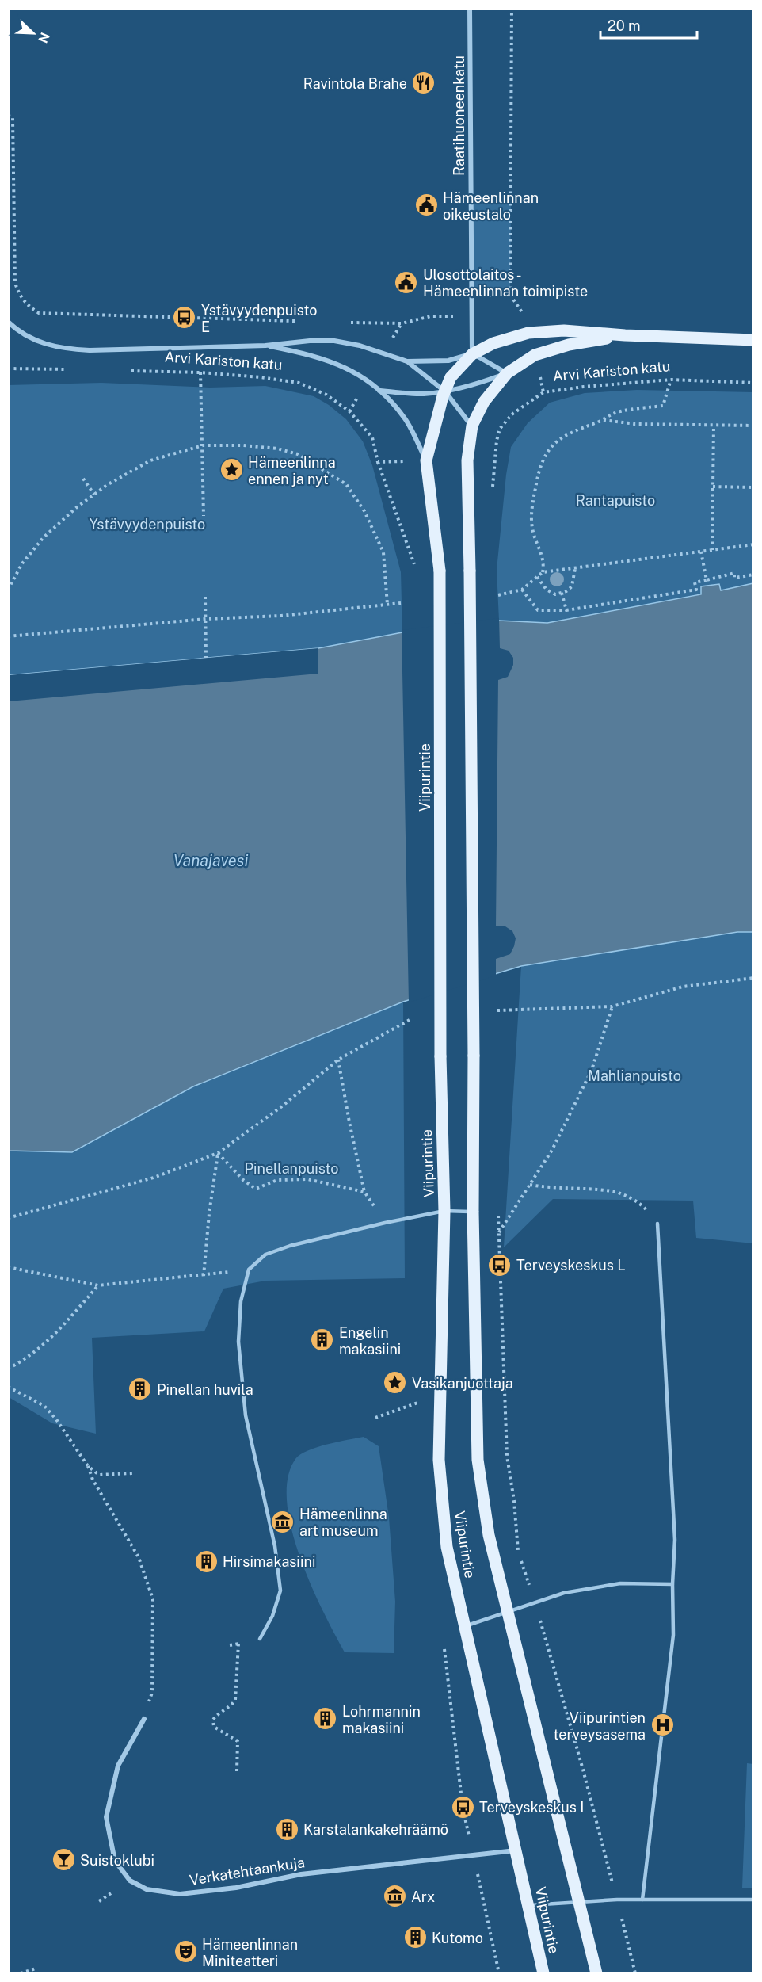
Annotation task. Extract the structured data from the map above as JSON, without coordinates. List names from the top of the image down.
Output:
{
  "streets": {
    "main road": ["Arvi Kariston katu", "Viipurintie"],
    "street": ["Raatihuoneenkatu", "Verkatehtaankuja"]
  },
  "crossings": [
    ["Raatihuoneenkatu", "Arvi Kariston katu"],
    ["Raatihuoneenkatu", "Viipurintie"],
    ["Arvi Kariston katu", "Viipurintie"],
    ["Viipurintie", "Verkatehtaankuja"]
  ],
  "water": ["Vanajavesi"],
  "parks": [
    "Rantapuisto",
    "Ystävyydenpuisto",
    "Mahlianpuisto",
    "Pinellanpuisto"
  ],
  "places": {
    "restaurant": ["Ravintola Brahe"],
    "public building": ["Hämeenlinnan oikeustalo", "Ulosottolaitos - Hämeenlinnan toimipiste"],
    "bus stop": ["Ystävyydenpuisto E", "Terveyskeskus L", "Terveyskeskus I"],
    "place": ["Hämeenlinna ennen ja nyt", "Vasikanjuottaja"],
    "building": [
      "Engelin makasiini",
      "Pinellan huvila",
      "Hirsimakasiini",
      "Lohrmannin makasiini",
      "Karstalankakehräämö",
      "Kutomo"
    ],
    "museum": ["Hämeenlinna art museum", "Arx"],
    "hospital": ["Viipurintien terveysasema"],
    "bar": ["Suistoklubi"],
    "theatre": ["Hämeenlinnan Miniteatteri"]
  },
  "scale_bar": "20 m",
  "north": "bottom right"
}
